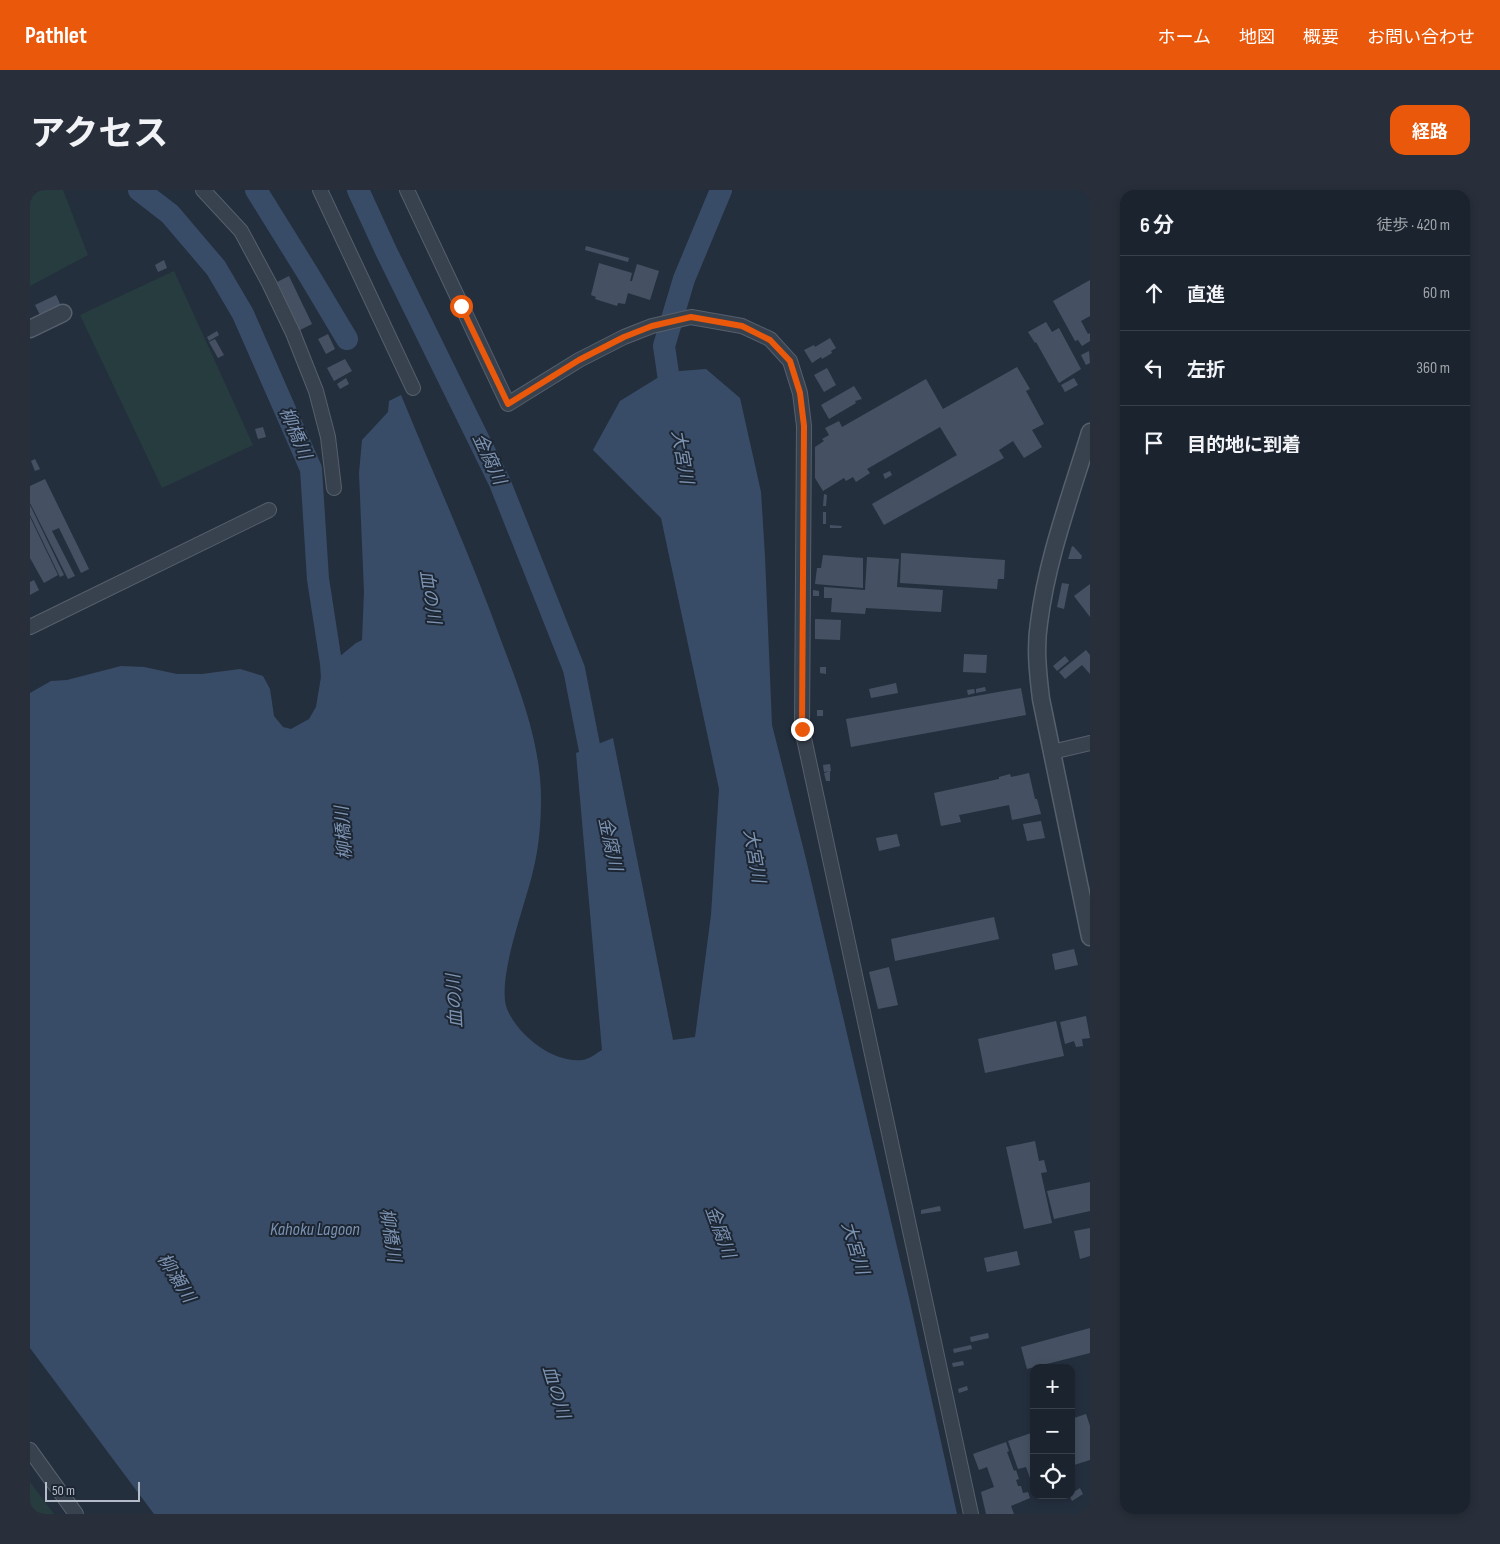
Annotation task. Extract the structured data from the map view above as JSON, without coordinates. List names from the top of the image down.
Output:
{
  "water": [
    "柳橋川",
    "大宮川",
    "金腐川",
    "血の川",
    "Kahoku Lagoon",
    "柳瀬川"
  ],
  "scale_bar": "50 m",
  "page": {
    "header": "Pathlet",
    "nav": [
      "ホーム",
      "地図",
      "概要",
      "お問い合わせ"
    ],
    "title": "アクセス",
    "buttons": "経路",
    "heading": ["6 分", "徒歩 · 420 m"],
    "list": [
      ["直進", "60 m"],
      ["左折", "360 m"],
      "目的地に到着"
    ],
    "map_buttons": ["+", "−"],
    "scale": "50 m"
  }
}
